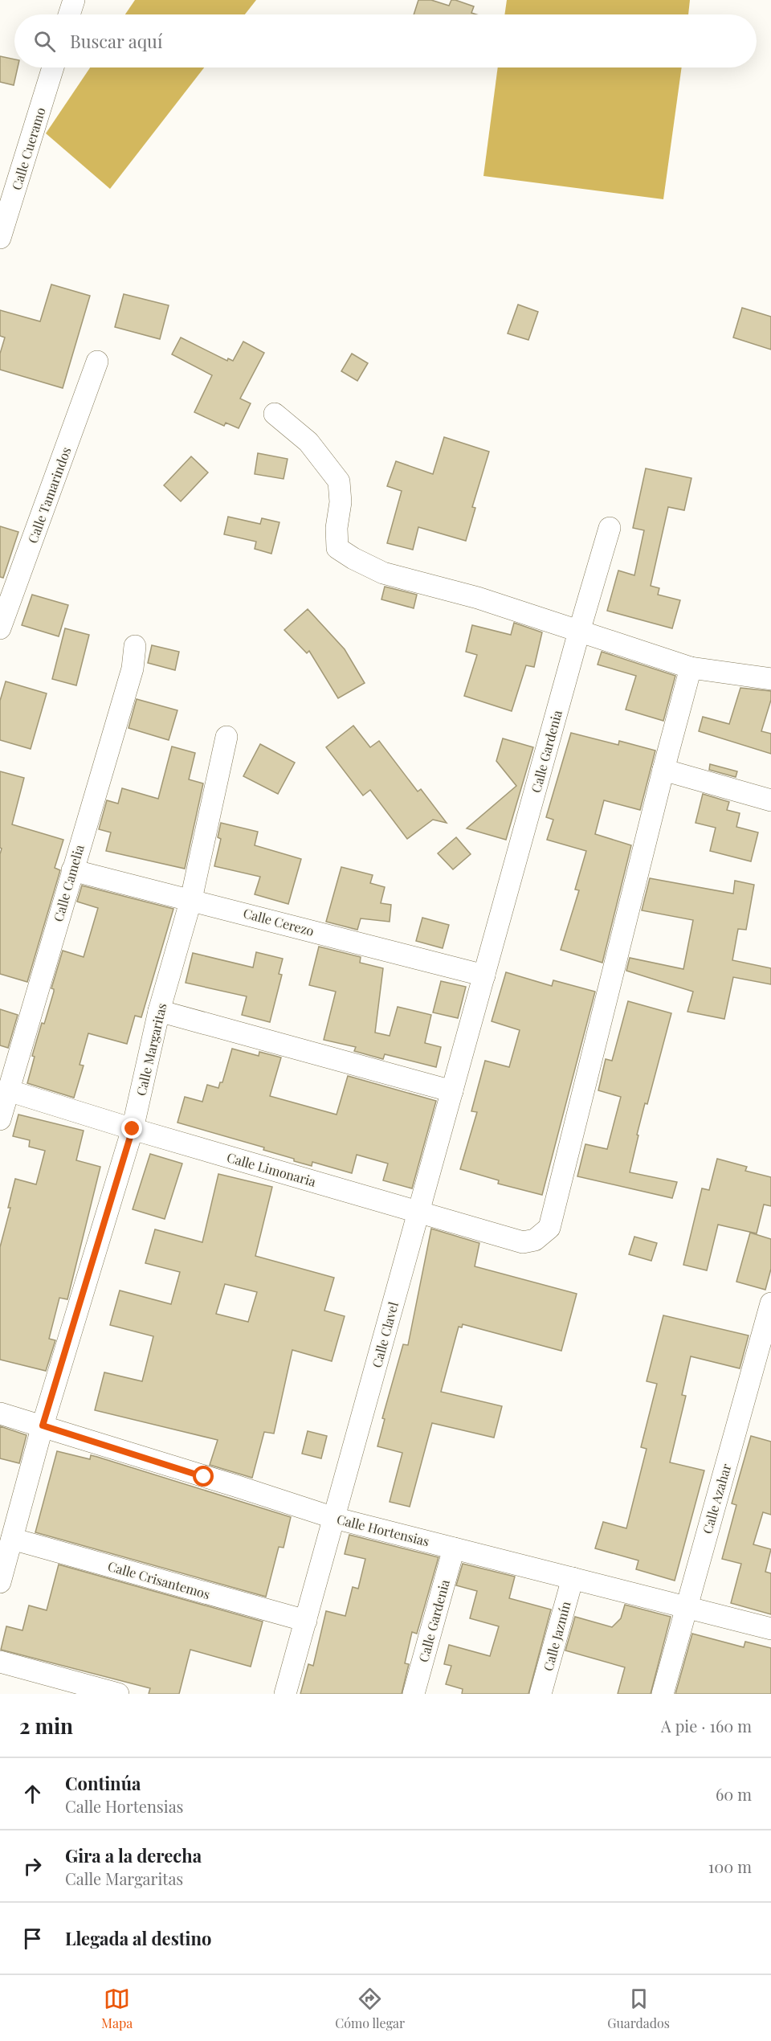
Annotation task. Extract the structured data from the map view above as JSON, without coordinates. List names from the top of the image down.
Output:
{
  "streets": {
    "street": [
      "Calle Cueramo",
      "Calle Tamarindos",
      "Calle Gardenia",
      "Calle Camelia",
      "Calle Cerezo",
      "Calle Margaritas",
      "Calle Limonaria",
      "Calle Clavel",
      "Calle Azahar",
      "Calle Hortensias",
      "Calle Crisantemos",
      "Calle Jazmín"
    ]
  },
  "crossings": [
    ["Calle Gardenia", "Calle Cerezo"],
    ["Calle Gardenia", "Calle Clavel"],
    ["Calle Gardenia", "Calle Hortensias"],
    ["Calle Camelia", "Calle Cerezo"],
    ["Calle Camelia", "Calle Limonaria"],
    ["Calle Cerezo", "Calle Margaritas"],
    ["Calle Cerezo", "Calle Clavel"],
    ["Calle Margaritas", "Calle Limonaria"],
    ["Calle Margaritas", "Calle Hortensias"],
    ["Calle Margaritas", "Calle Crisantemos"],
    ["Calle Limonaria", "Calle Clavel"],
    ["Calle Clavel", "Calle Hortensias"],
    ["Calle Clavel", "Calle Crisantemos"],
    ["Calle Azahar", "Calle Hortensias"],
    ["Calle Hortensias", "Calle Jazmín"]
  ],
  "page": {
    "search": "Buscar aquí",
    "heading": ["2 min", "A pie · 160 m"],
    "list": [
      ["Continúa", "Calle Hortensias", "60 m"],
      ["Gira a la derecha", "Calle Margaritas", "100 m"],
      "Llegada al destino"
    ],
    "nav": ["Mapa", "Cómo llegar", "Guardados"]
  }
}
